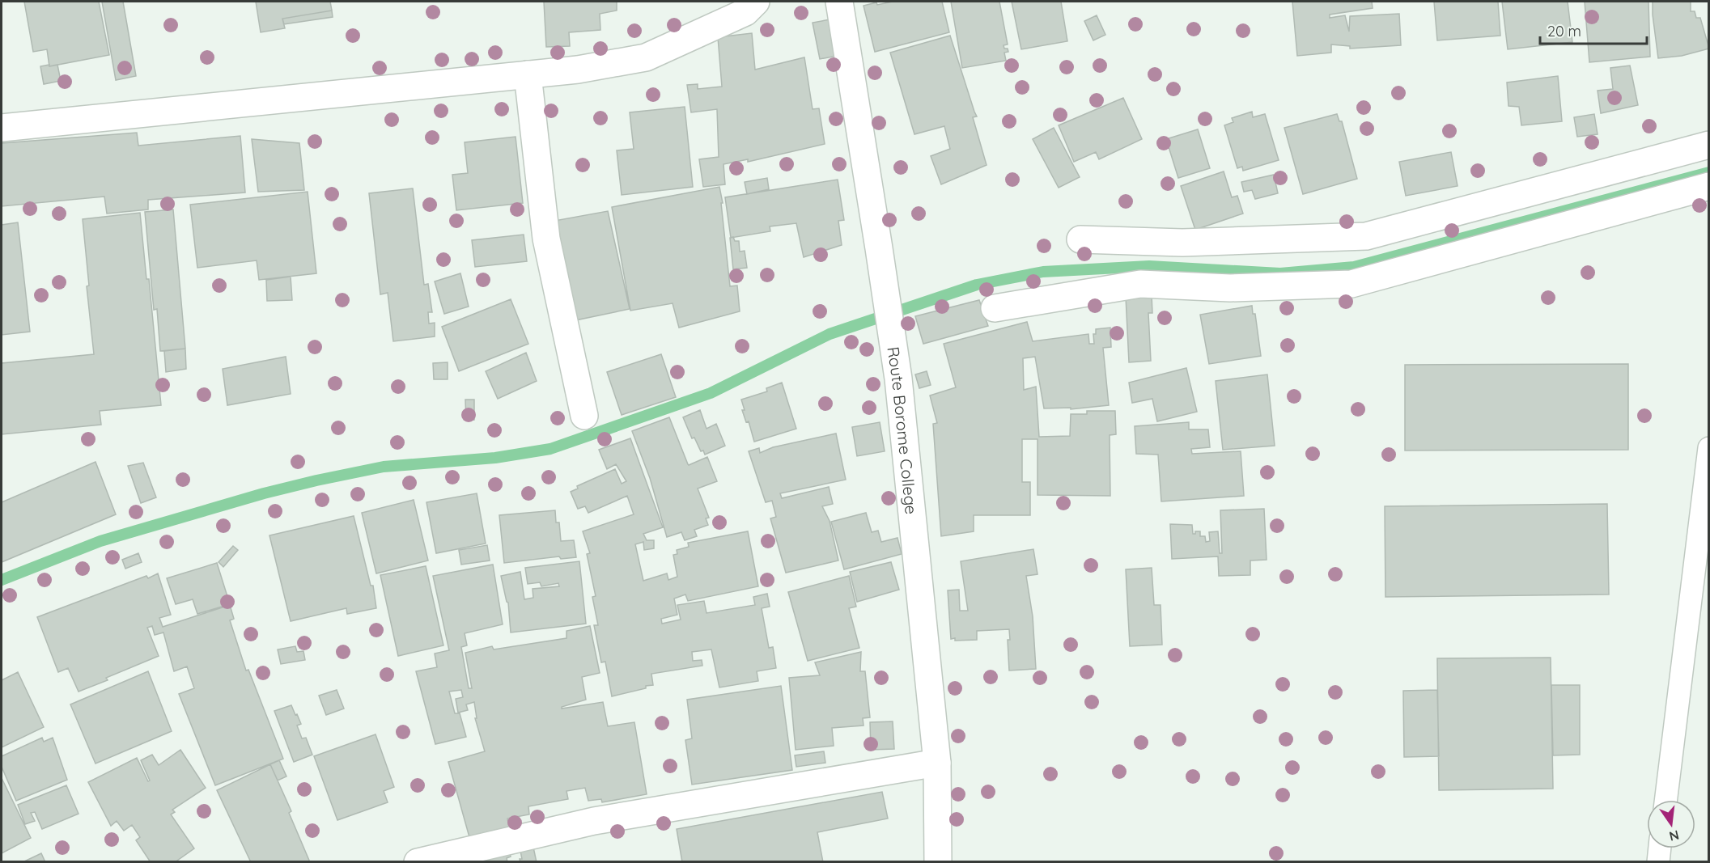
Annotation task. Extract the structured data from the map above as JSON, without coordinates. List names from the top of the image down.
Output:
{
  "streets": {
    "street": ["Route Borome College"]
  },
  "scale_bar": "20 m",
  "north": "bottom"
}
